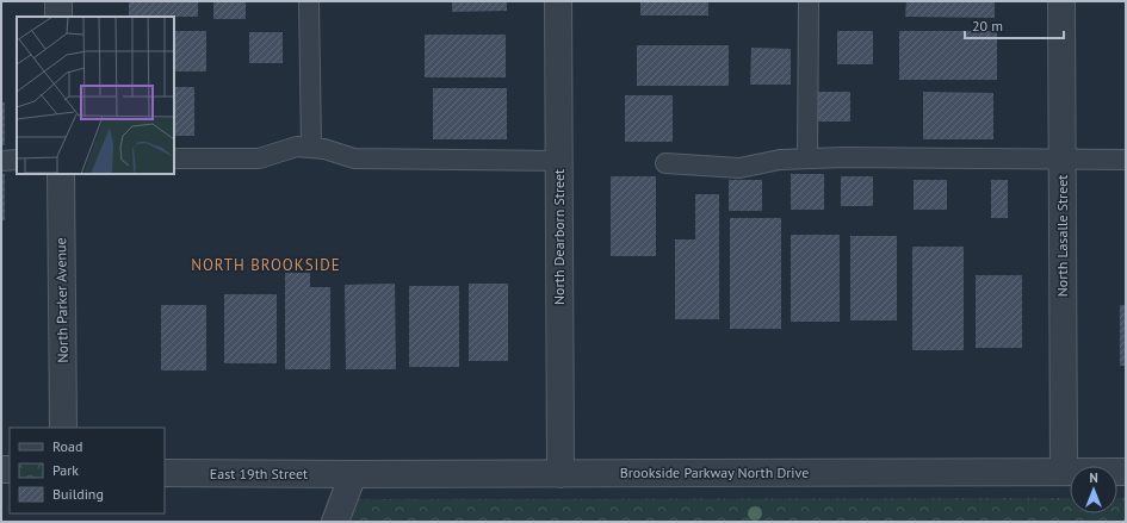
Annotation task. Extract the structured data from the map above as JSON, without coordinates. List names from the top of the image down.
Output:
{
  "streets": {
    "street": [
      "North Lasalle Street",
      "North Dearborn Street",
      "North Parker Avenue",
      "Brookside Parkway North Drive",
      "East 19th Street"
    ]
  },
  "crossings": [
    ["North Lasalle Street", "Brookside Parkway North Drive"],
    ["North Dearborn Street", "Brookside Parkway North Drive"],
    ["Brookside Parkway North Drive", "East 19th Street"]
  ],
  "districts": ["NORTH BROOKSIDE"],
  "legend": ["Road", "Park", "Building"],
  "scale_bar": "20 m",
  "north": "top"
}
